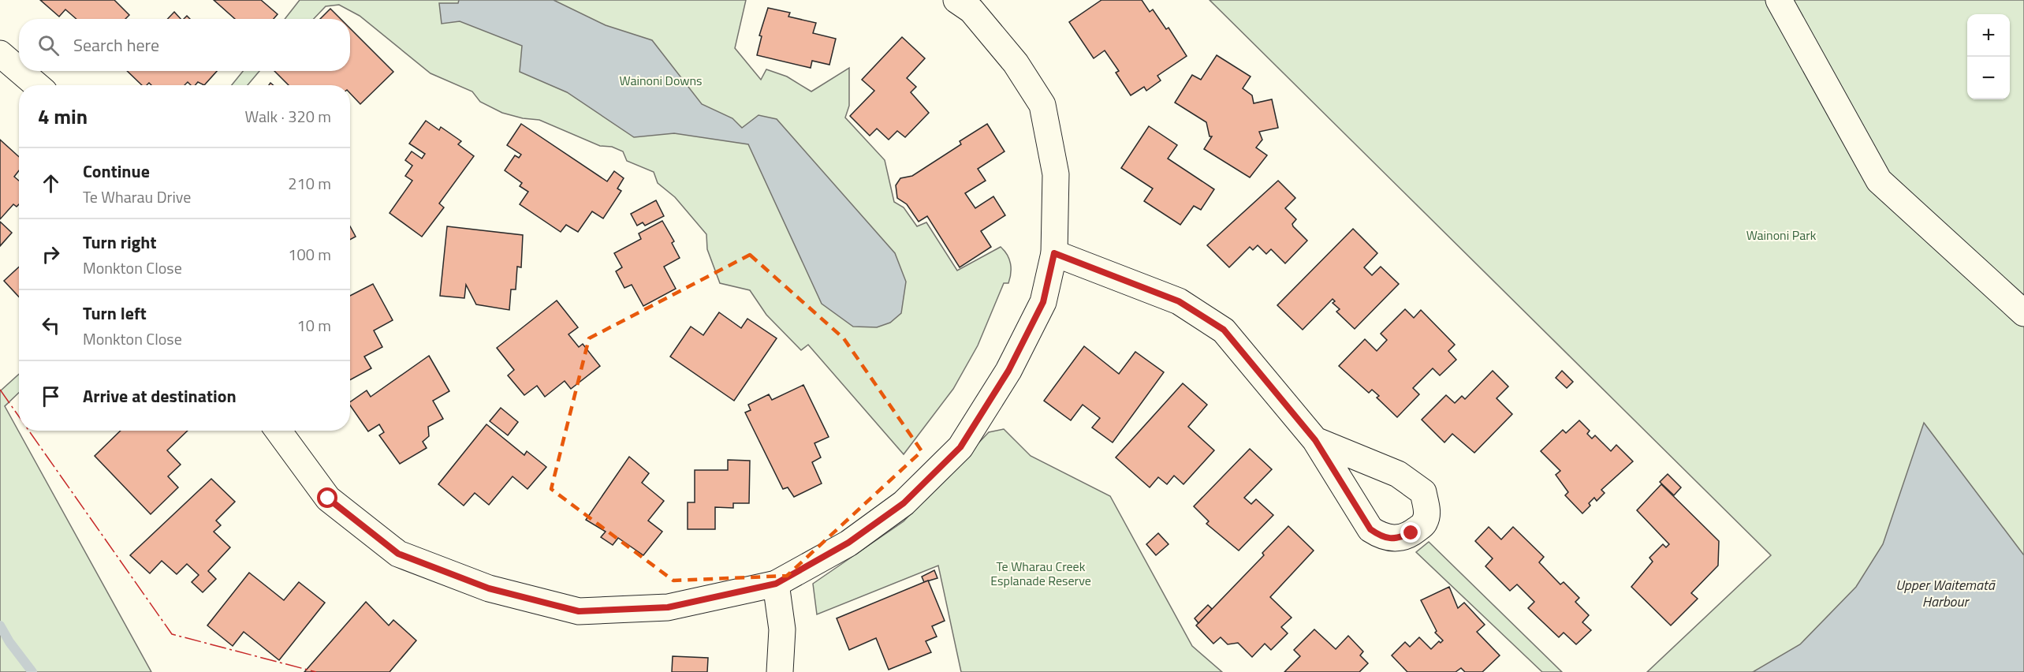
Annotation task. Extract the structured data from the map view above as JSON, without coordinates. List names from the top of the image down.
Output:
{
  "water": ["Upper Waitematā Harbour"],
  "parks": ["Wainoni Downs", "Wainoni Park", "Te Wharau Creek Esplanade Reserve"],
  "page": {
    "map_buttons": ["+", "−"],
    "search": "Search here",
    "heading": ["4 min", "Walk · 320 m"],
    "list": [
      ["Continue", "Te Wharau Drive", "210 m"],
      ["Turn right", "Monkton Close", "100 m"],
      ["Turn left", "Monkton Close", "10 m"],
      "Arrive at destination"
    ]
  }
}
